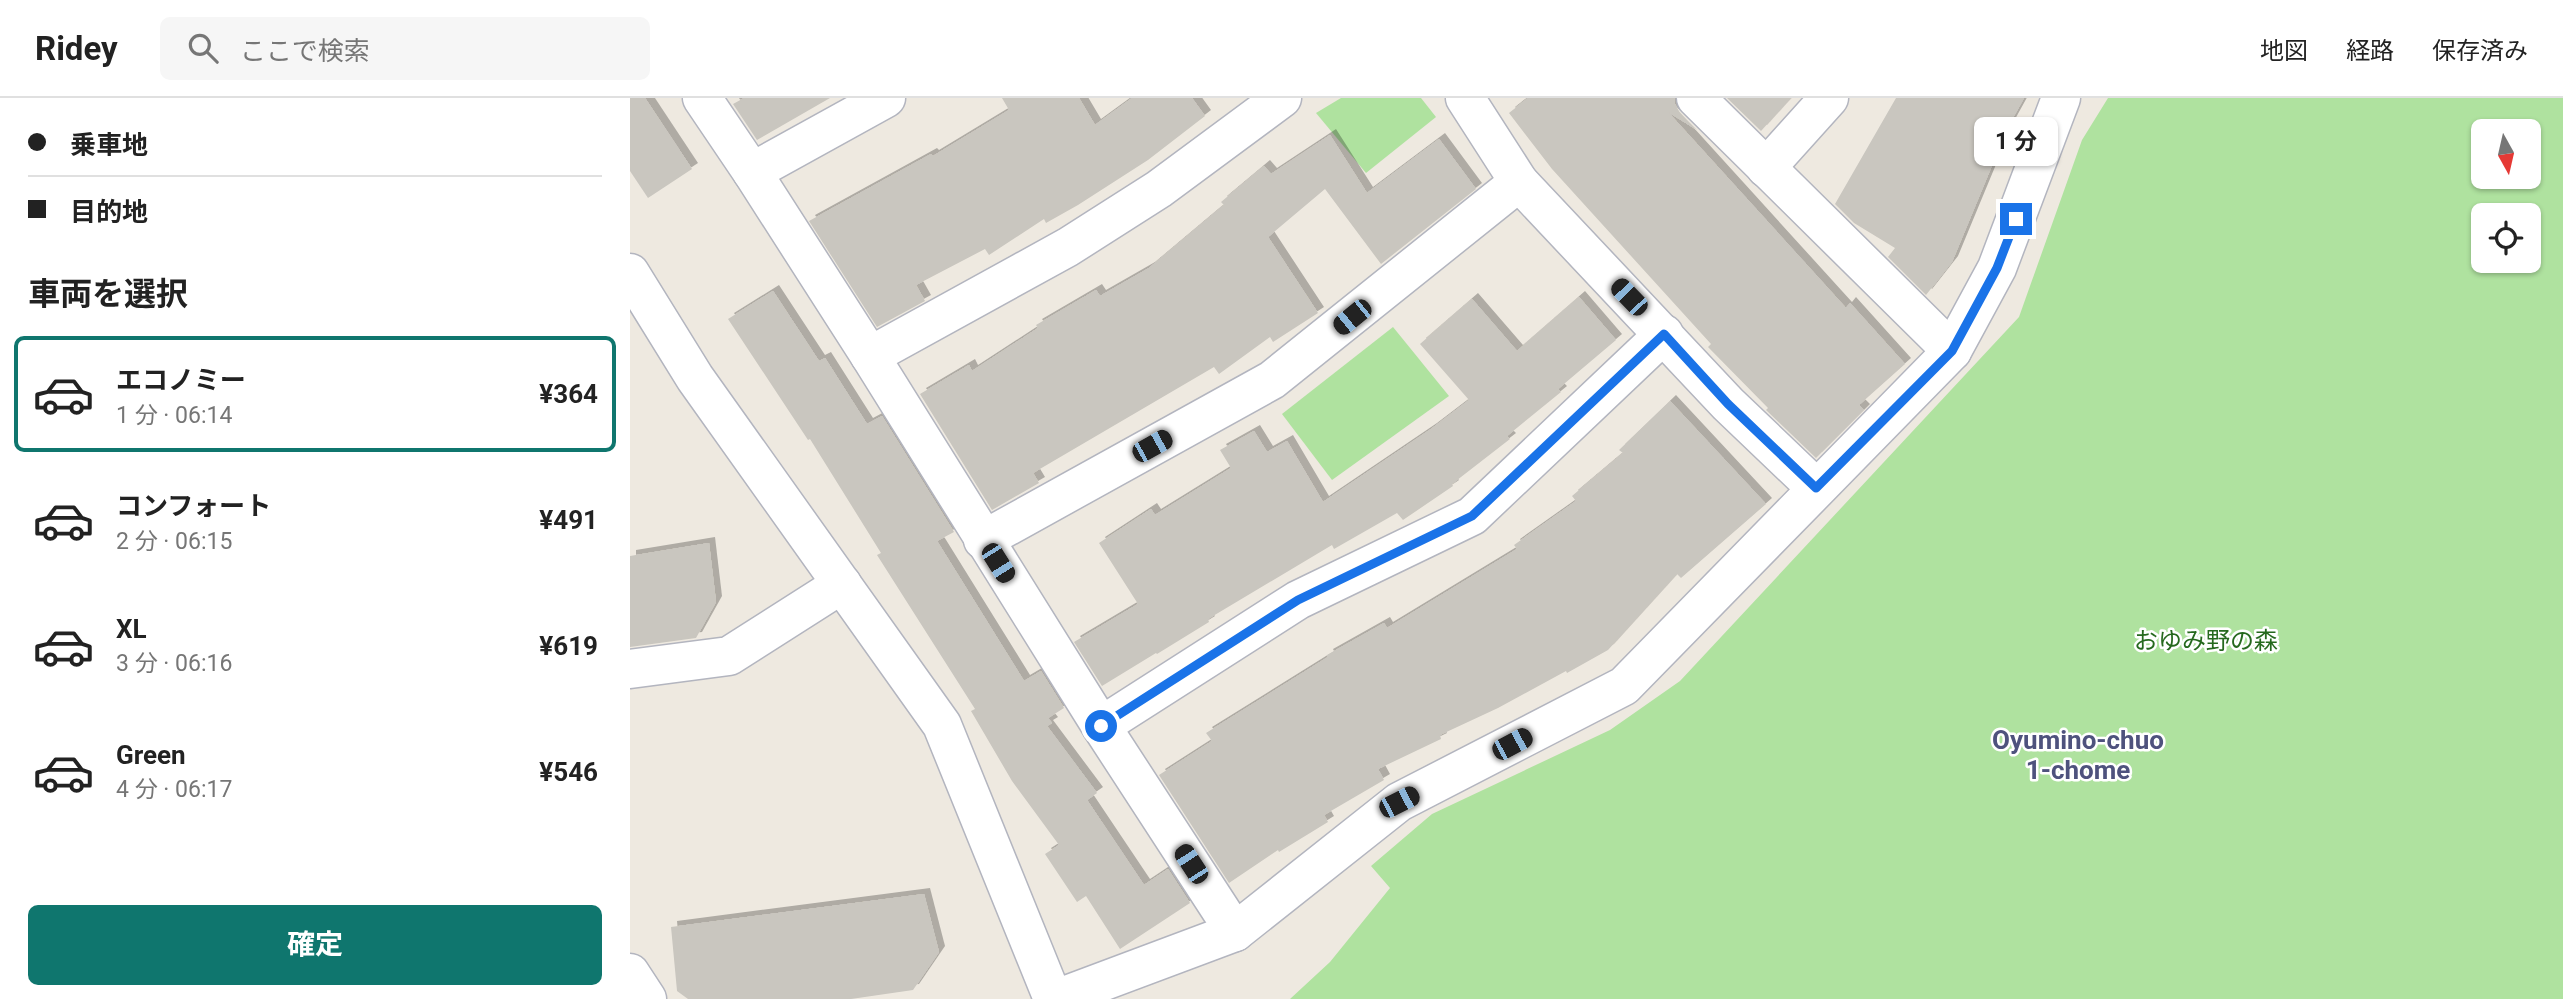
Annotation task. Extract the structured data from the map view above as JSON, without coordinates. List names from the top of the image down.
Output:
{
  "districts": ["Oyumino-chuo 1-chome"],
  "parks": ["おゆみ野の森"],
  "north": "bottom",
  "page": {
    "header": "Ridey",
    "search": "ここで検索",
    "nav": ["地図", "経路", "保存済み"],
    "banner": ["乗車地", "目的地"],
    "bubble": "1 分",
    "heading": "車両を選択",
    "list": [
      {
        "name": "エコノミー",
        "note": "1 分 · 06:14",
        "value": "¥364"
      },
      {
        "name": "コンフォート",
        "note": "2 分 · 06:15",
        "value": "¥491"
      },
      {
        "name": "XL",
        "note": "3 分 · 06:16",
        "value": "¥619"
      },
      {
        "name": "Green",
        "note": "4 分 · 06:17",
        "value": "¥546"
      }
    ],
    "buttons": "確定"
  }
}
